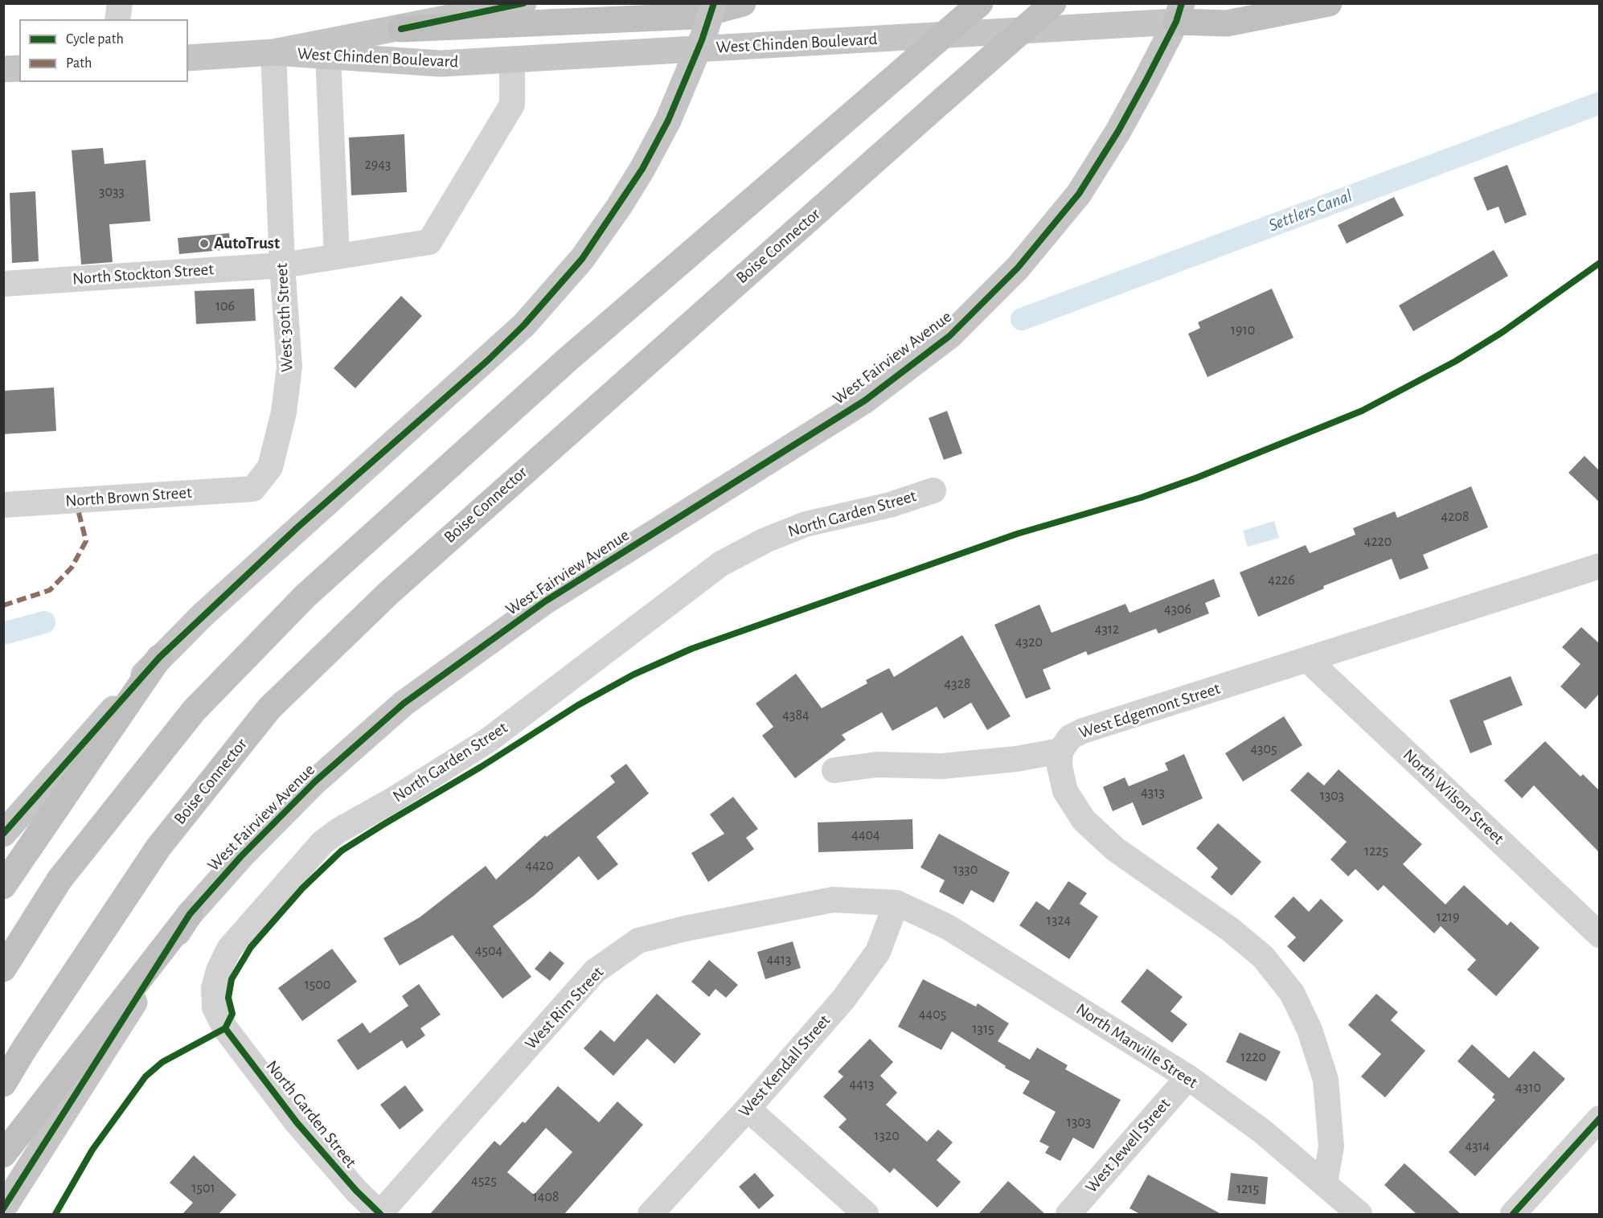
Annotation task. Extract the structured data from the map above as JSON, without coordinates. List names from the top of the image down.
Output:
{
  "streets": {
    "highway": ["Boise Connector"],
    "main road": ["West Chinden Boulevard", "West Fairview Avenue"],
    "street": [
      "North Stockton Street",
      "West 30th Street",
      "North Brown Street",
      "North Garden Street",
      "West Edgemont Street",
      "North Wilson Street",
      "West Rim Street",
      "North Manville Street",
      "West Kendall Street",
      "West Jewell Street"
    ]
  },
  "crossings": [
    ["West Chinden Boulevard", "North Stockton Street"],
    ["West Chinden Boulevard", "West 30th Street"],
    ["West Chinden Boulevard", "West Fairview Avenue"],
    ["North Stockton Street", "West 30th Street"],
    ["West 30th Street", "North Brown Street"],
    ["North Garden Street", "West Rim Street"],
    ["West Edgemont Street", "North Wilson Street"],
    ["West Edgemont Street", "North Manville Street"],
    ["West Rim Street", "North Manville Street"],
    ["West Rim Street", "West Kendall Street"],
    ["North Manville Street", "West Kendall Street"],
    ["North Manville Street", "West Jewell Street"]
  ],
  "water": ["Settlers Canal"],
  "places": ["AutoTrust"],
  "house_numbers": [
    "2943",
    "3033",
    "106",
    "1910",
    "4208",
    "4220",
    "4226",
    "4306",
    "4312",
    "4320",
    "4328",
    "4384",
    "4305",
    "4313",
    "1303",
    "4404",
    "1225",
    "4420",
    "1330",
    "1219",
    "1324",
    "4504",
    "4413",
    "1500",
    "4405",
    "1315",
    "1220",
    "4413",
    "4310",
    "1303",
    "1320",
    "4314",
    "4525",
    "1501",
    "1215",
    "1408"
  ],
  "legend": ["Cycle path", "Path"]
}
